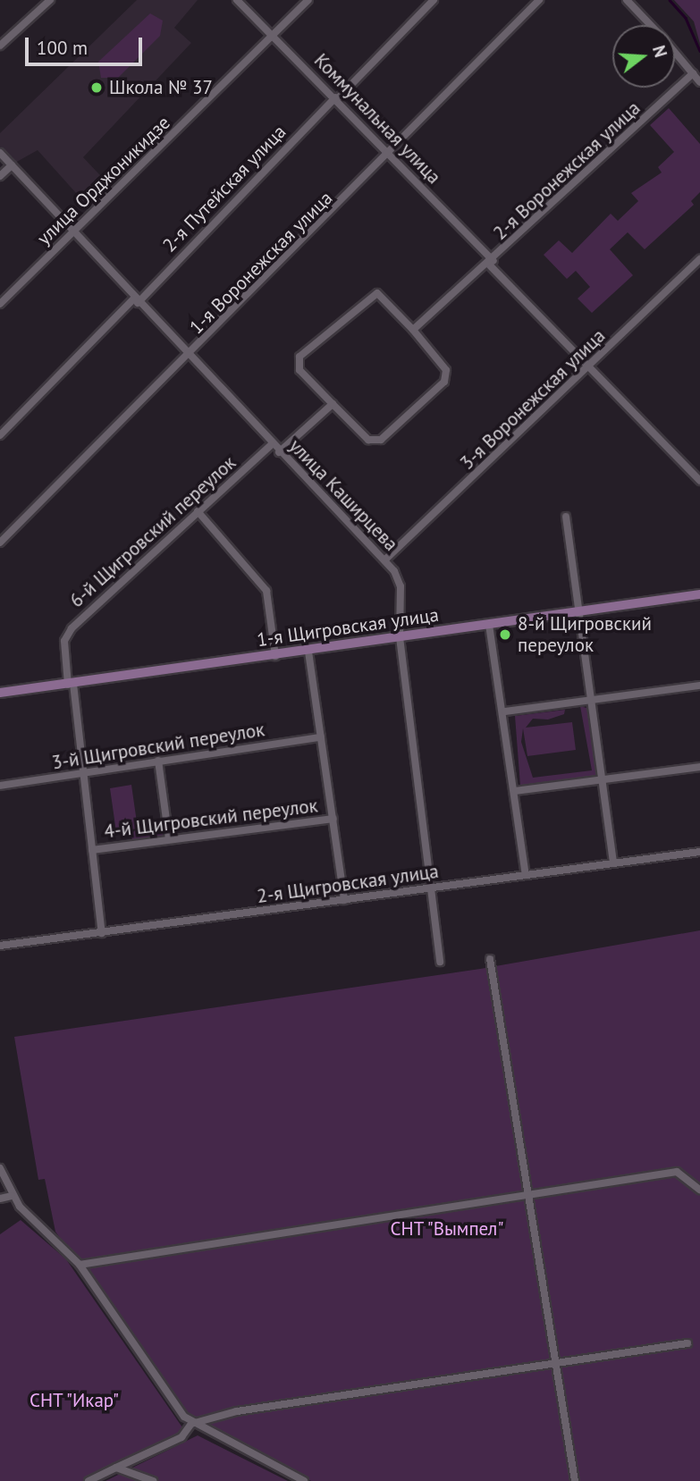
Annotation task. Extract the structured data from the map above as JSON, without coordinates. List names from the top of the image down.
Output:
{
  "streets": {
    "street": [
      "Коммунальная улица",
      "2-я Воронежская улица",
      "улица Орджоникидзе",
      "2-я Путейская улица",
      "1-я Воронежская улица",
      "3-я Воронежская улица",
      "улица Каширцева",
      "6-й Щигровский переулок",
      "1-я Щигровская улица",
      "3-й Щигровский переулок",
      "4-й Щигровский переулок",
      "2-я Щигровская улица"
    ]
  },
  "crossings": [
    ["Коммунальная улица", "2-я Воронежская улица"],
    ["Коммунальная улица", "улица Орджоникидзе"],
    ["Коммунальная улица", "2-я Путейская улица"],
    ["Коммунальная улица", "1-я Воронежская улица"],
    ["Коммунальная улица", "3-я Воронежская улица"],
    ["улица Орджоникидзе", "улица Каширцева"],
    ["2-я Путейская улица", "улица Каширцева"],
    ["1-я Воронежская улица", "улица Каширцева"],
    ["3-я Воронежская улица", "улица Каширцева"],
    ["улица Каширцева", "6-й Щигровский переулок"],
    ["улица Каширцева", "1-я Щигровская улица"],
    ["улица Каширцева", "2-я Щигровская улица"],
    ["6-й Щигровский переулок", "1-я Щигровская улица"],
    ["6-й Щигровский переулок", "3-й Щигровский переулок"],
    ["6-й Щигровский переулок", "4-й Щигровский переулок"],
    ["6-й Щигровский переулок", "2-я Щигровская улица"]
  ],
  "parks": ["СНТ \"Вымпел\"", "СНТ \"Икар\""],
  "places": ["Школа № 37", "8-й Щигровский переулок"],
  "scale_bar": "100 m",
  "north": "right"
}
